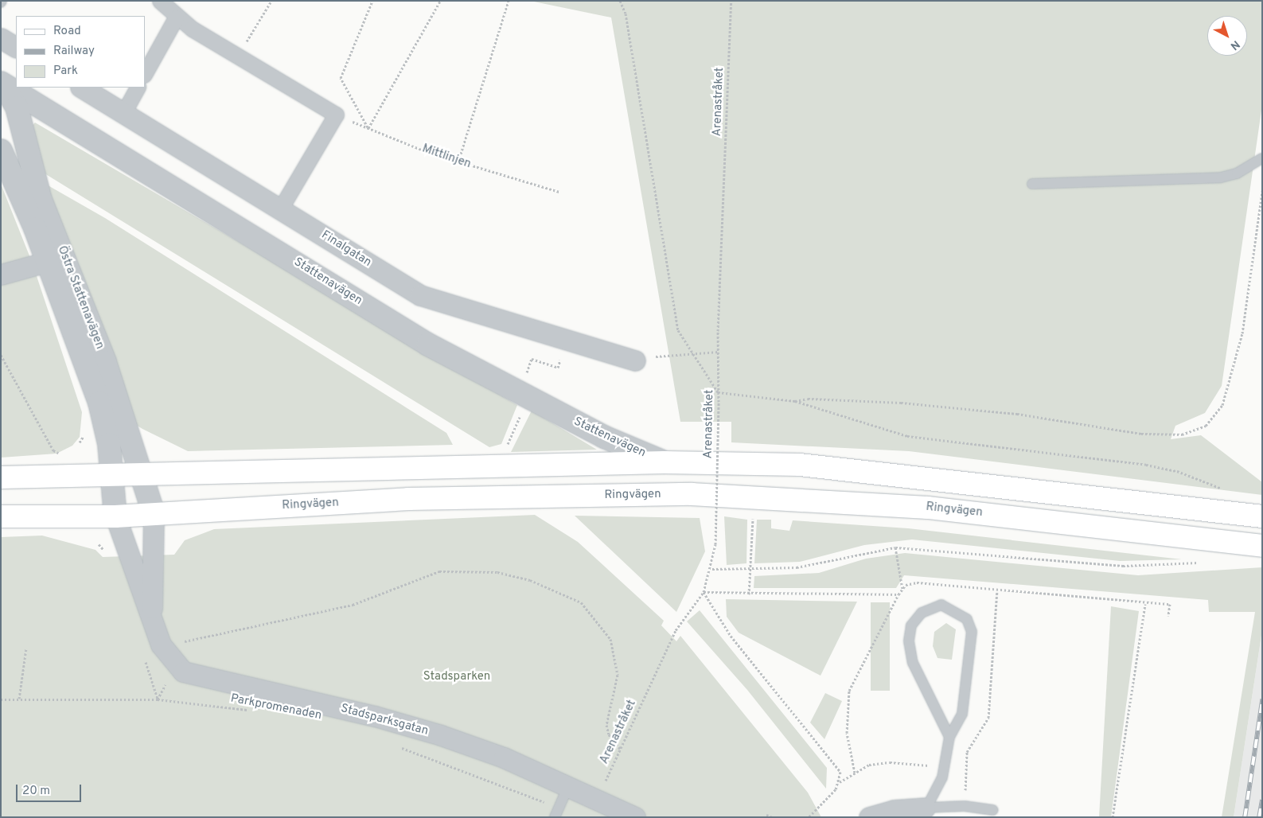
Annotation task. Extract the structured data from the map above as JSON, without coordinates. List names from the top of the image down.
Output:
{
  "streets": {
    "main road": ["Ringvägen"],
    "street": [
      "Finalgatan",
      "Stattenavägen",
      "Östra Stattenavägen",
      "Stadsparksgatan"
    ],
    "path": ["Arenastråket", "Mittlinjen", "Parkpromenaden"]
  },
  "crossings": [
    ["Arenastråket", "Stadsparksgatan"],
    ["Stattenavägen", "Östra Stattenavägen"],
    ["Östra Stattenavägen", "Ringvägen"],
    ["Östra Stattenavägen", "Stadsparksgatan"],
    ["Ringvägen", "Stadsparksgatan"]
  ],
  "parks": ["Stadsparken"],
  "legend": ["Road", "Railway", "Park"],
  "scale_bar": "20 m",
  "north": "bottom right"
}
